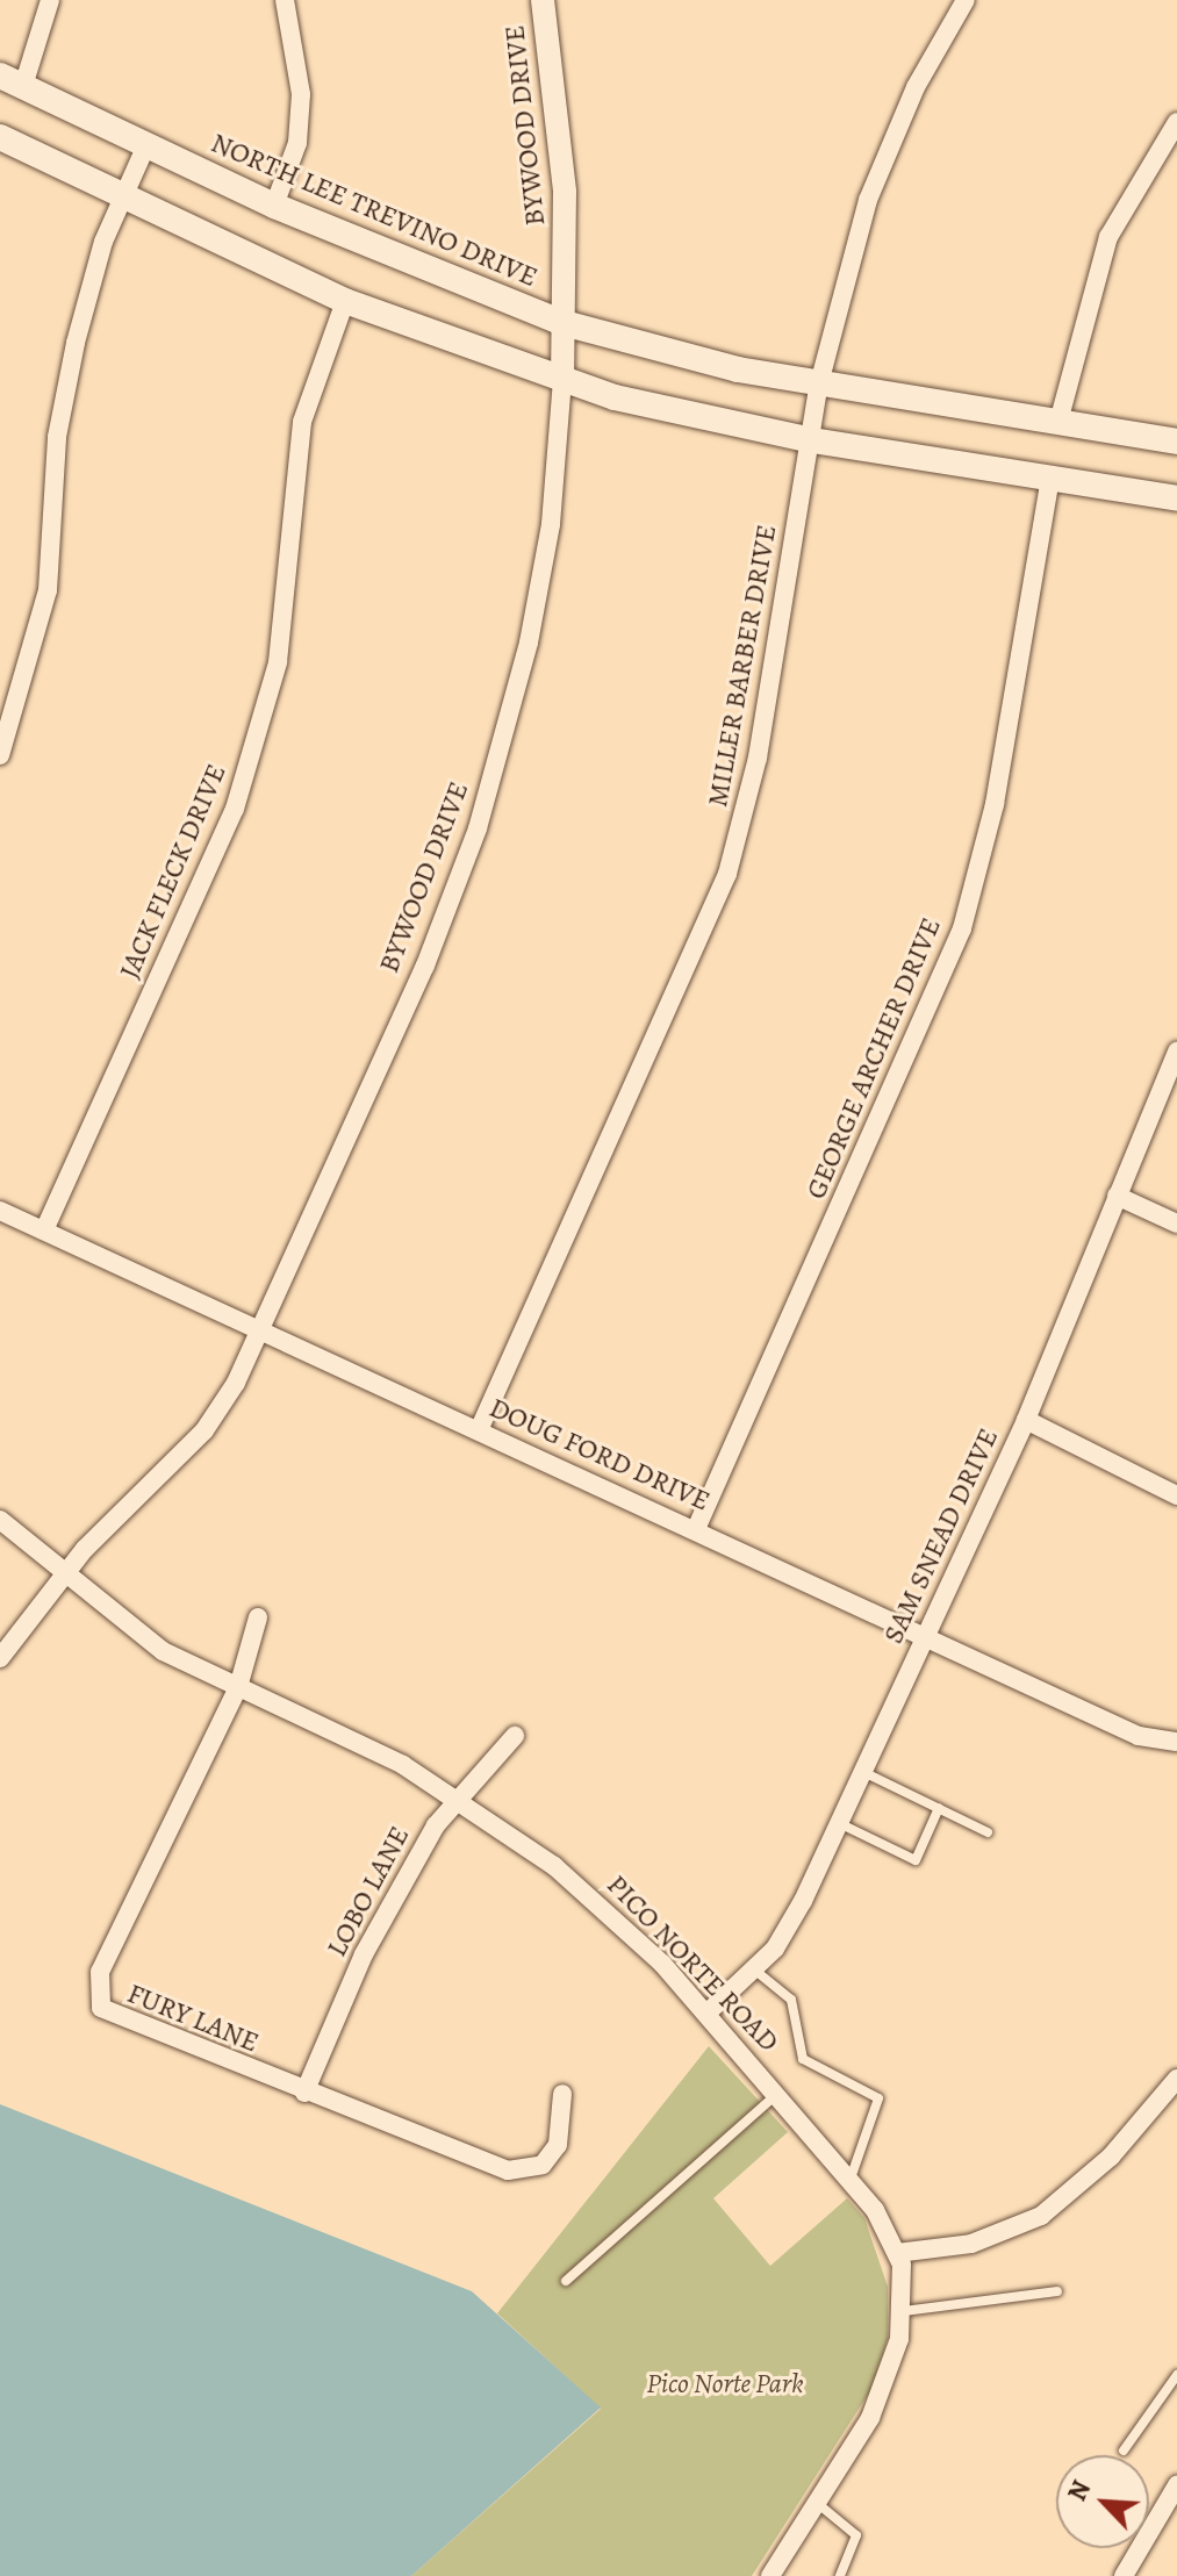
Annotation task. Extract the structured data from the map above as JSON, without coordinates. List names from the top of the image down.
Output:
{
  "streets": {
    "main road": ["NORTH LEE TREVINO DRIVE"],
    "street": [
      "BYWOOD DRIVE",
      "MILLER BARBER DRIVE",
      "JACK FLECK DRIVE",
      "GEORGE ARCHER DRIVE",
      "DOUG FORD DRIVE",
      "SAM SNEAD DRIVE",
      "LOBO LANE",
      "PICO NORTE ROAD",
      "FURY LANE"
    ]
  },
  "crossings": [
    ["BYWOOD DRIVE", "NORTH LEE TREVINO DRIVE"],
    ["BYWOOD DRIVE", "DOUG FORD DRIVE"],
    ["BYWOOD DRIVE", "PICO NORTE ROAD"],
    ["NORTH LEE TREVINO DRIVE", "MILLER BARBER DRIVE"],
    ["MILLER BARBER DRIVE", "DOUG FORD DRIVE"],
    ["JACK FLECK DRIVE", "DOUG FORD DRIVE"],
    ["GEORGE ARCHER DRIVE", "DOUG FORD DRIVE"],
    ["DOUG FORD DRIVE", "SAM SNEAD DRIVE"],
    ["SAM SNEAD DRIVE", "PICO NORTE ROAD"],
    ["LOBO LANE", "PICO NORTE ROAD"],
    ["LOBO LANE", "FURY LANE"],
    ["PICO NORTE ROAD", "FURY LANE"]
  ],
  "parks": ["Pico Norte Park"],
  "north": "top left"
}
